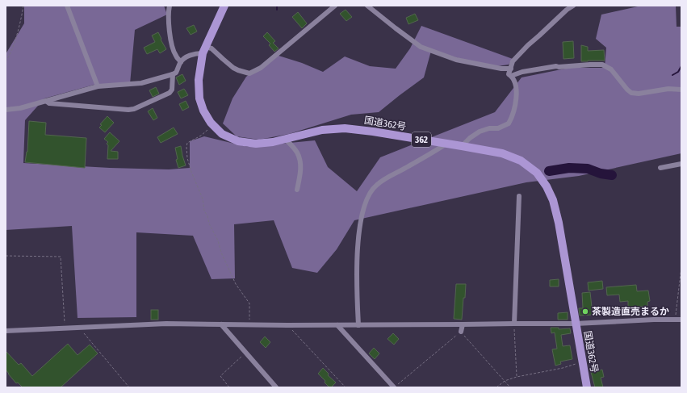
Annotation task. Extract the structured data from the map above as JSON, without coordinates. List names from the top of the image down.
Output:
{
  "streets": {
    "highway": ["国道362号", "362"]
  },
  "places": ["茶製造直売まるか"]
}
